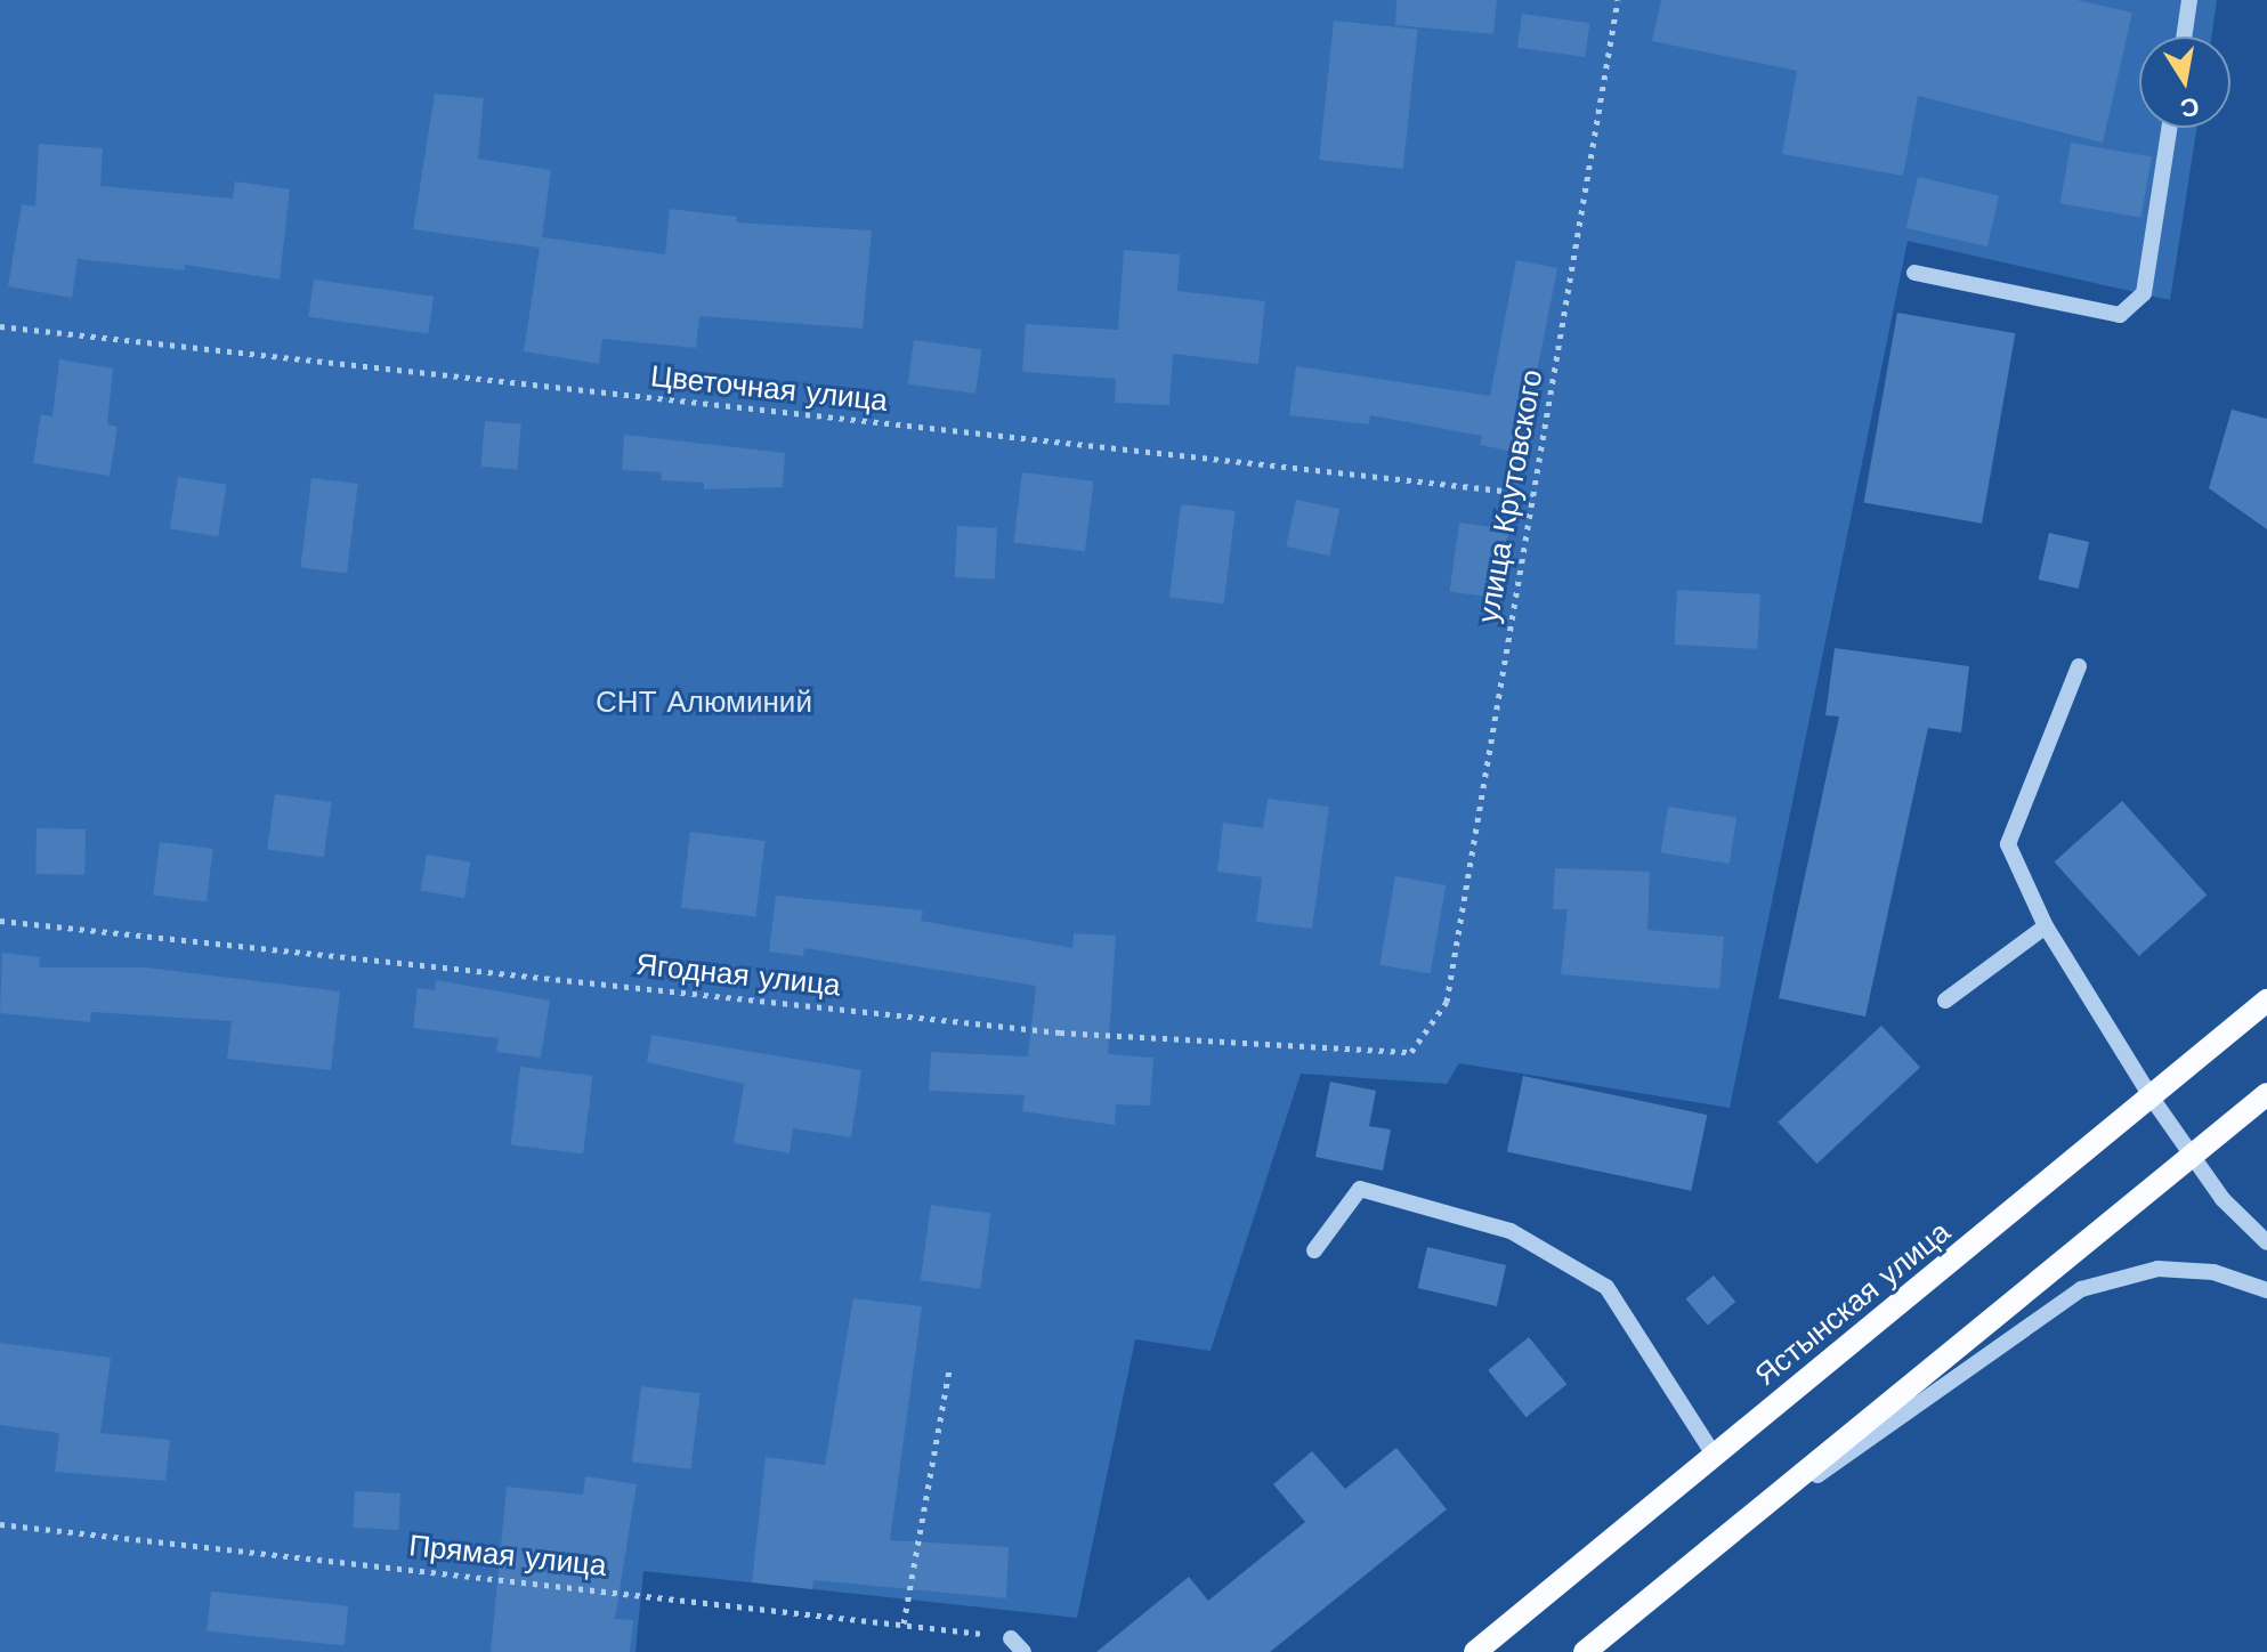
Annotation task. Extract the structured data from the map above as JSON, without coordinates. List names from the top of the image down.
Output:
{
  "streets": {
    "main road": ["Ястынская улица"],
    "path": [
      "Цветочная улица",
      "улица Крутовского",
      "Ягодная улица",
      "Прямая улица"
    ]
  },
  "crossings": [
    ["Цветочная улица", "улица Крутовского"],
    ["улица Крутовского", "Ягодная улица"]
  ],
  "parks": ["СНТ Алюминий"],
  "north": "bottom"
}
